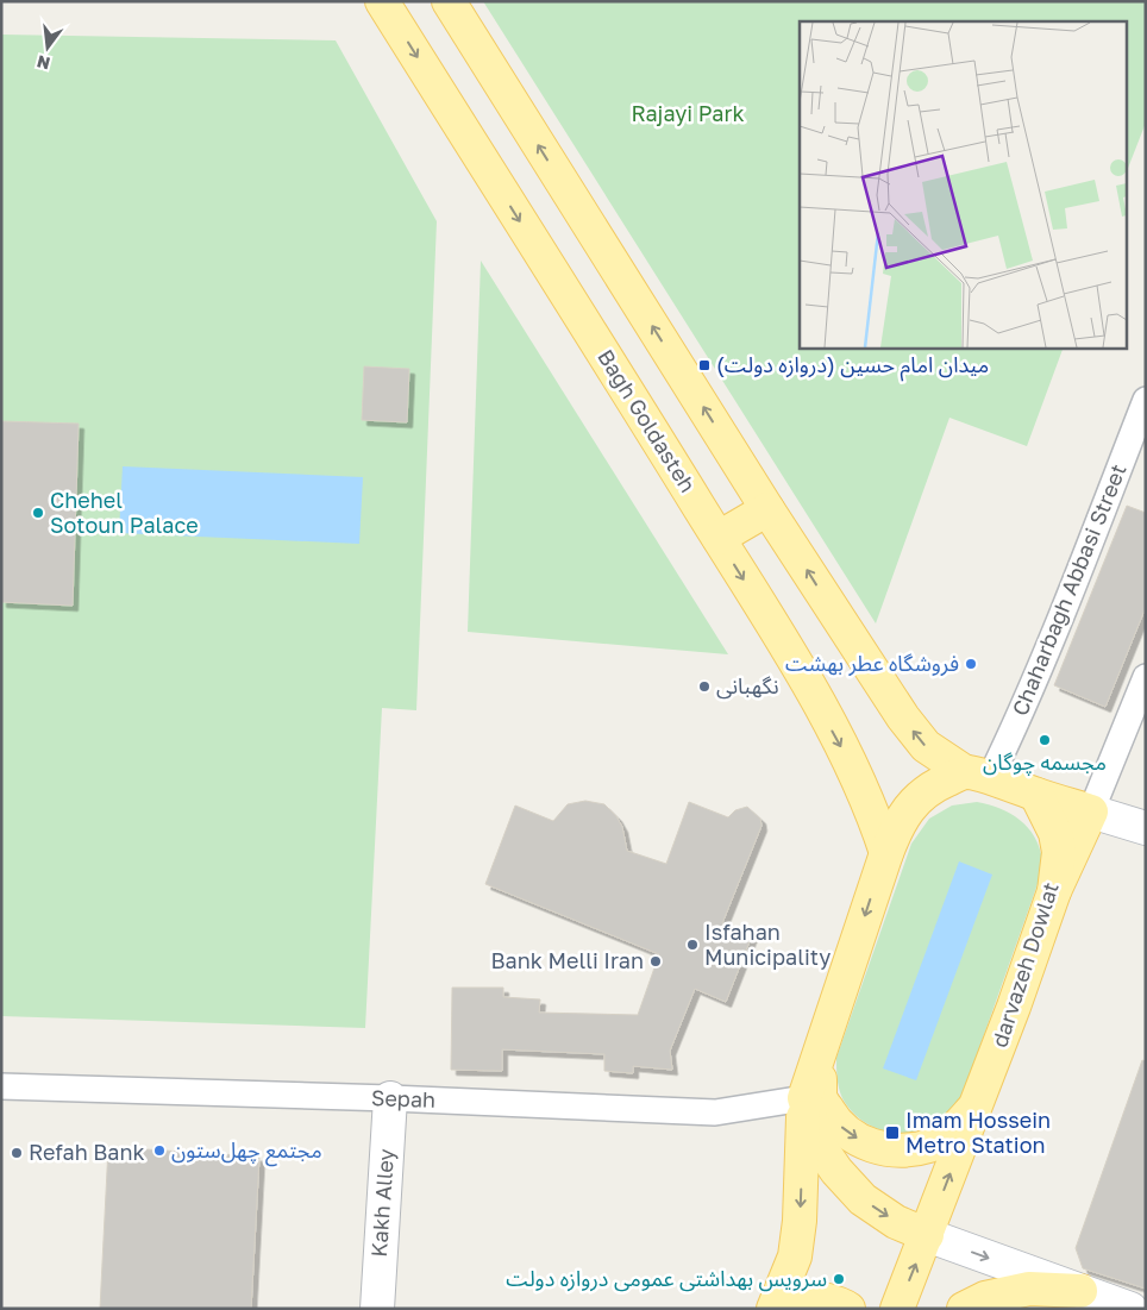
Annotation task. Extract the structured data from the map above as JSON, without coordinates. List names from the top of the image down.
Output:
{
  "streets": {
    "main road": ["Bagh Goldasteh", "darvazeh Dowlat", "Kakh Alley"],
    "street": ["Chaharbagh Abbasi Street", "Sepah"]
  },
  "crossings": [
    ["Bagh Goldasteh", "darvazeh Dowlat"],
    ["Chaharbagh Abbasi Street", "darvazeh Dowlat"],
    ["darvazeh Dowlat", "Sepah"],
    ["Sepah", "Kakh Alley"]
  ],
  "parks": ["Rajayi Park"],
  "places": {
    "transit": ["میدان امام حسین (دروازه دولت)", "Imam Hossein Metro Station"],
    "other": [
      "Chehel Sotoun Palace",
      "فروشگاه عطر بهشت",
      "نگهبانی",
      "مجسمه چوگان",
      "Isfahan Municipality",
      "Bank Melli Iran",
      "مجتمع چهل‌ستون",
      "Refah Bank",
      "سرویس بهداشتی عمومی دروازه دولت"
    ]
  },
  "north": "bottom"
}
